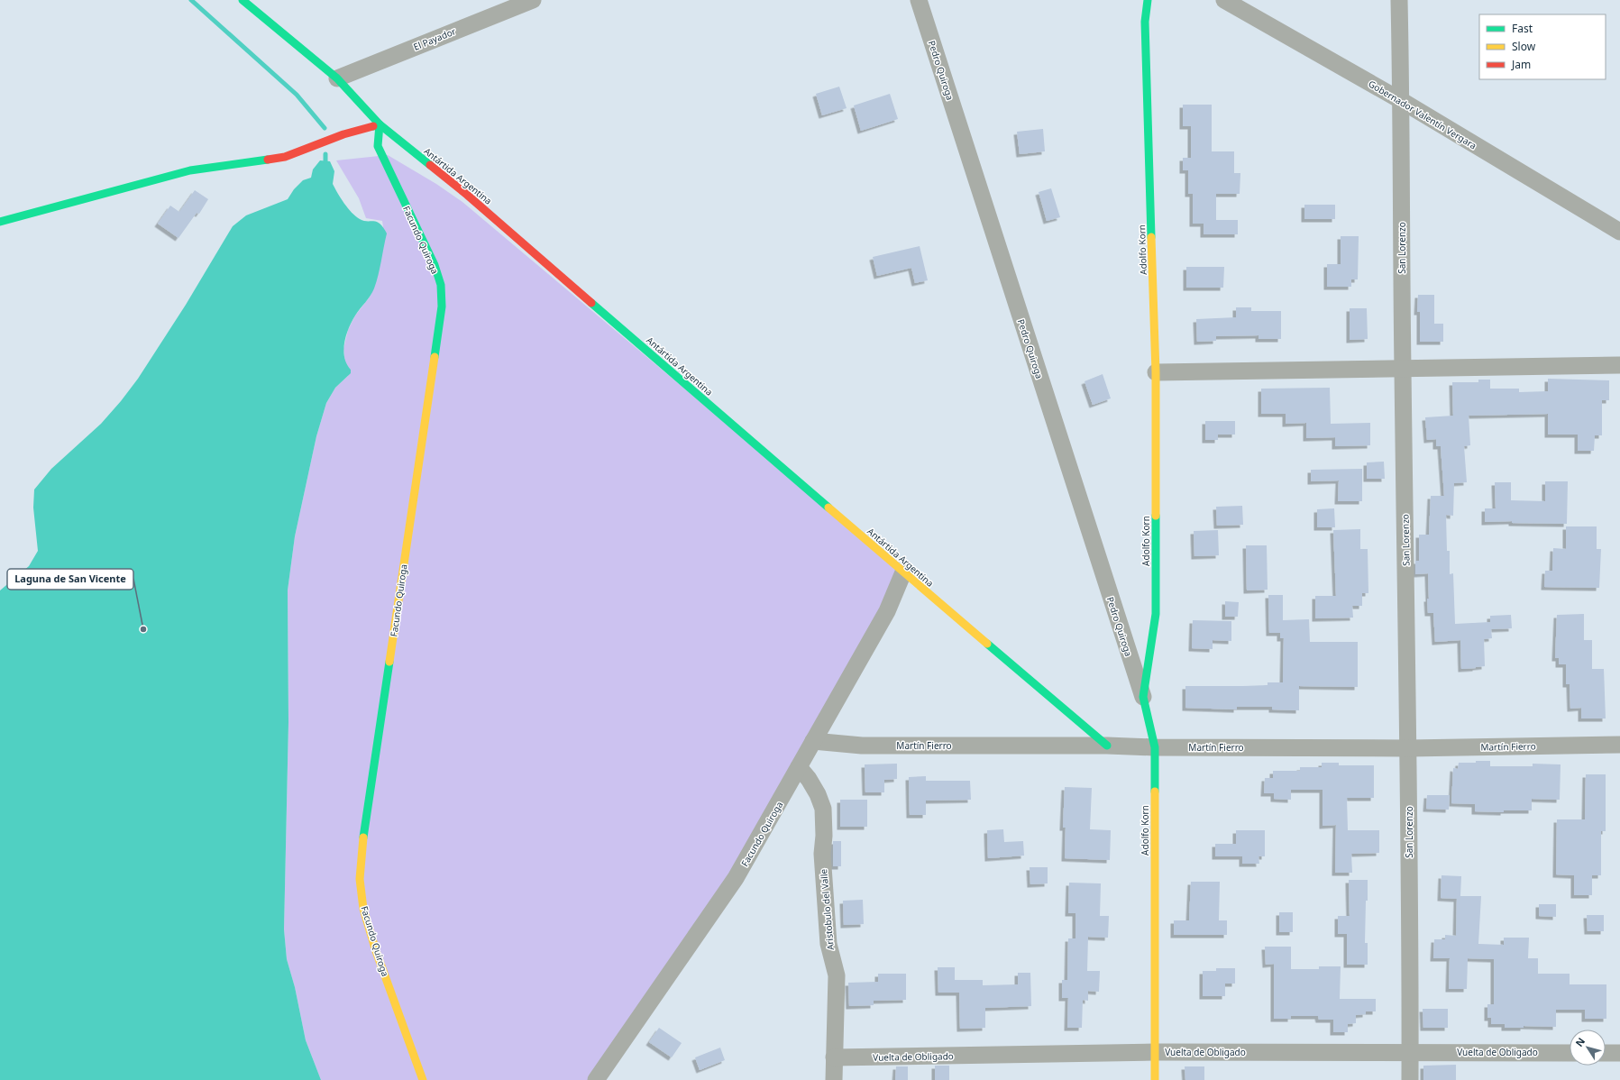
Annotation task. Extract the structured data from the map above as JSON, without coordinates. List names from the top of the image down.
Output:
{
  "streets": {
    "street": [
      "El Payador",
      "Pedro Quiroga",
      "Gobernador Valentín Vergara",
      "Antártida Argentina",
      "Facundo Quiroga",
      "San Lorenzo",
      "Adolfo Korn",
      "Martín Fierro",
      "Aristobulo del Valle",
      "Vuelta de Obligado"
    ]
  },
  "crossings": [
    ["El Payador", "Antártida Argentina"],
    ["Pedro Quiroga", "Adolfo Korn"],
    ["Gobernador Valentín Vergara", "San Lorenzo"],
    ["Antártida Argentina", "Facundo Quiroga"],
    ["Antártida Argentina", "Martín Fierro"],
    ["Facundo Quiroga", "Martín Fierro"],
    ["Facundo Quiroga", "Aristobulo del Valle"],
    ["San Lorenzo", "Martín Fierro"],
    ["San Lorenzo", "Vuelta de Obligado"],
    ["Adolfo Korn", "Martín Fierro"],
    ["Adolfo Korn", "Vuelta de Obligado"],
    ["Aristobulo del Valle", "Vuelta de Obligado"]
  ],
  "places": ["Laguna de San Vicente"],
  "legend": ["Fast", "Slow", "Jam"],
  "north": "top left"
}
